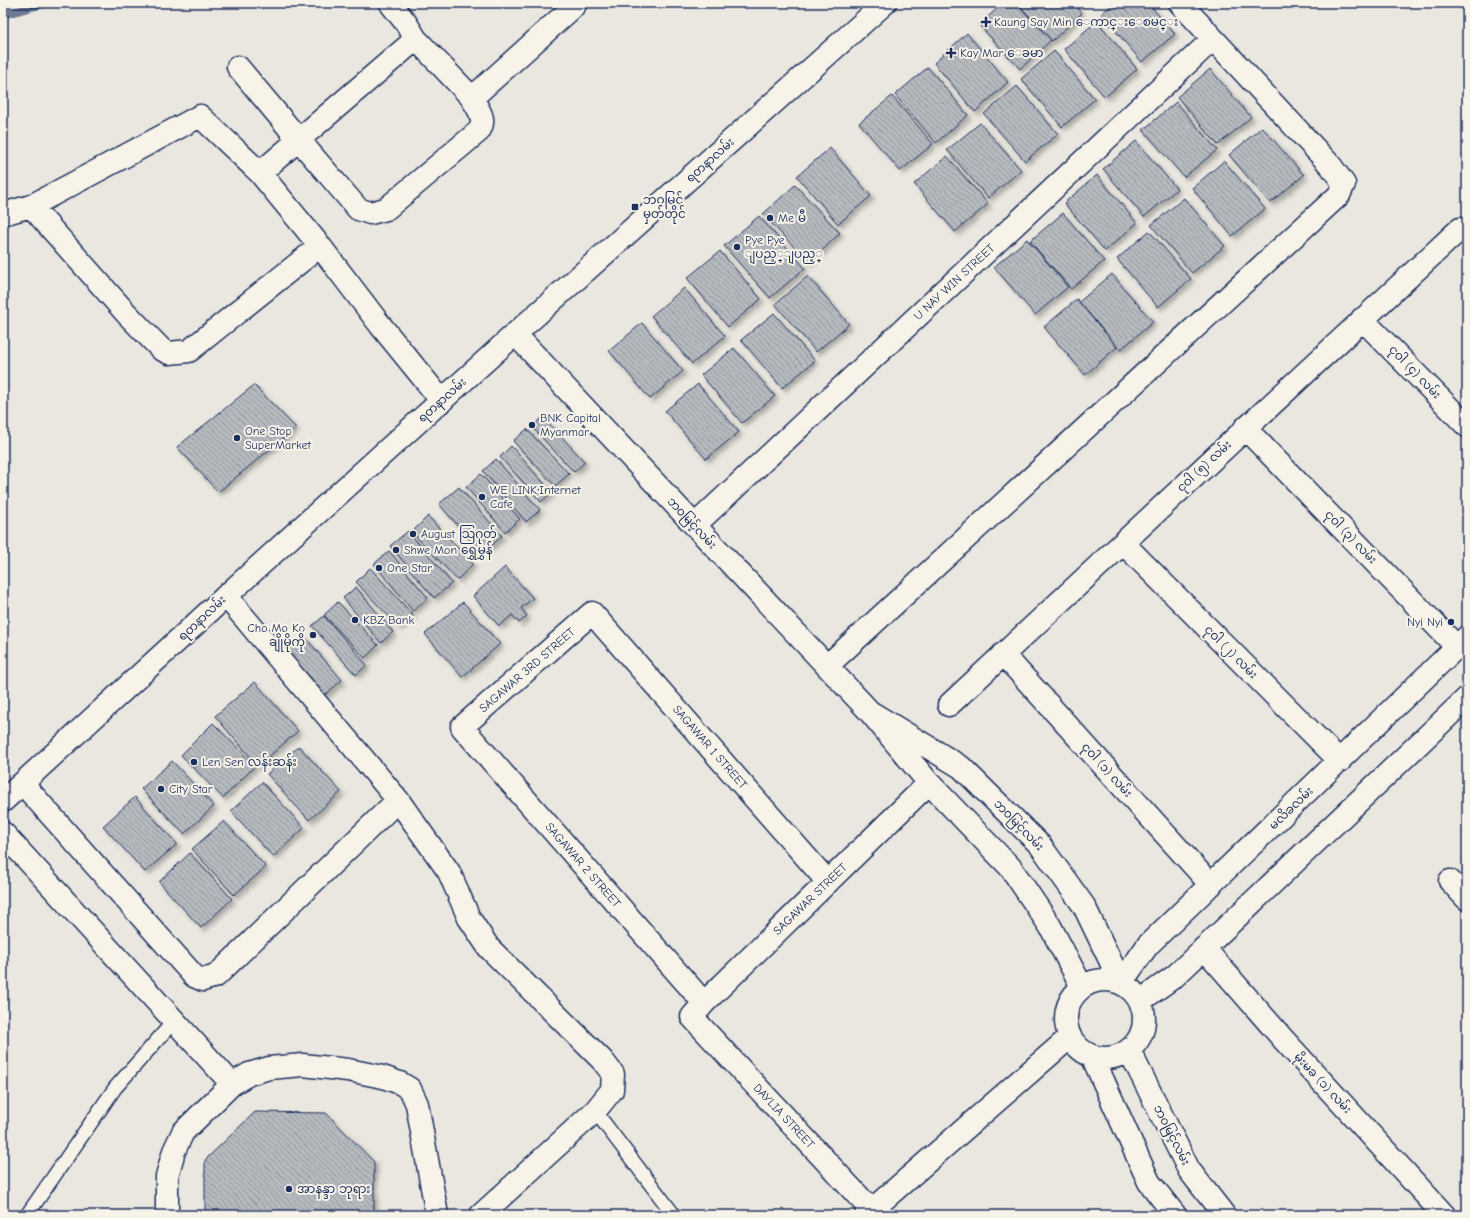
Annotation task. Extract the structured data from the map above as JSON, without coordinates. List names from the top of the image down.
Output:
{
  "streets": {
    "street": [
      "ရတနာလမ်း",
      "U NAY WIN STREET",
      "ငုဝါ (၄) လမ်း",
      "ငုဝါ (၅) လမ်း",
      "ဘ၀မြင့်လမ်း",
      "ငုဝါ (၃) လမ်း",
      "ငုဝါ (၂) လမ်း",
      "SAGAWAR 3RD STREET",
      "SAGAWAR 1 STREET",
      "ငုဝါ (၁) လမ်း",
      "မလိခလမ်း",
      "SAGAWAR 2 STREET",
      "SAGAWAR STREET",
      "မိုးမခ (၁) လမ်း",
      "DAYLIA STREET"
    ]
  },
  "crossings": [
    ["ရတနာလမ်း", "ဘ၀မြင့်လမ်း"],
    ["U NAY WIN STREET", "ဘ၀မြင့်လမ်း"],
    ["ငုဝါ (၄) လမ်း", "ငုဝါ (၅) လမ်း"],
    ["ငုဝါ (၅) လမ်း", "ငုဝါ (၃) လမ်း"],
    ["ငုဝါ (၅) လမ်း", "ငုဝါ (၂) လမ်း"],
    ["ငုဝါ (၅) လမ်း", "ငုဝါ (၁) လမ်း"],
    ["ဘ၀မြင့်လမ်း", "မလိခလမ်း"],
    ["ဘ၀မြင့်လမ်း", "SAGAWAR STREET"],
    ["ငုဝါ (၃) လမ်း", "မလိခလမ်း"],
    ["ငုဝါ (၂) လမ်း", "မလိခလမ်း"],
    ["SAGAWAR 3RD STREET", "SAGAWAR 1 STREET"],
    ["SAGAWAR 3RD STREET", "SAGAWAR 2 STREET"],
    ["SAGAWAR 1 STREET", "SAGAWAR STREET"],
    ["ငုဝါ (၁) လမ်း", "မလိခလမ်း"],
    ["SAGAWAR 2 STREET", "SAGAWAR STREET"],
    ["SAGAWAR 2 STREET", "DAYLIA STREET"],
    ["SAGAWAR STREET", "DAYLIA STREET"]
  ],
  "places": {
    "health": ["Kaung Say Min ေကာင္းေစမင္း", "Kay Mar ေခမာ"],
    "transit": ["ဘဝမြင့် မှတ်တိုင်"],
    "other": [
      "Me မီ",
      "Pye Pye ျပည့္ျပည့္",
      "BNK Capital Myanmar",
      "One Stop SuperMarket",
      "WE LINK;Internet Cafe",
      "August သြဂုတ်",
      "Shwe Mon ရွှေမွှန်",
      "One Star",
      "KBZ Bank",
      "Nyi Nyi",
      "Cho Mo Ko ချိုမိုကို",
      "Len Sen လန်းဆန်း",
      "City Star",
      "အာနန္ဒာ ဘုရား"
    ]
  }
}
